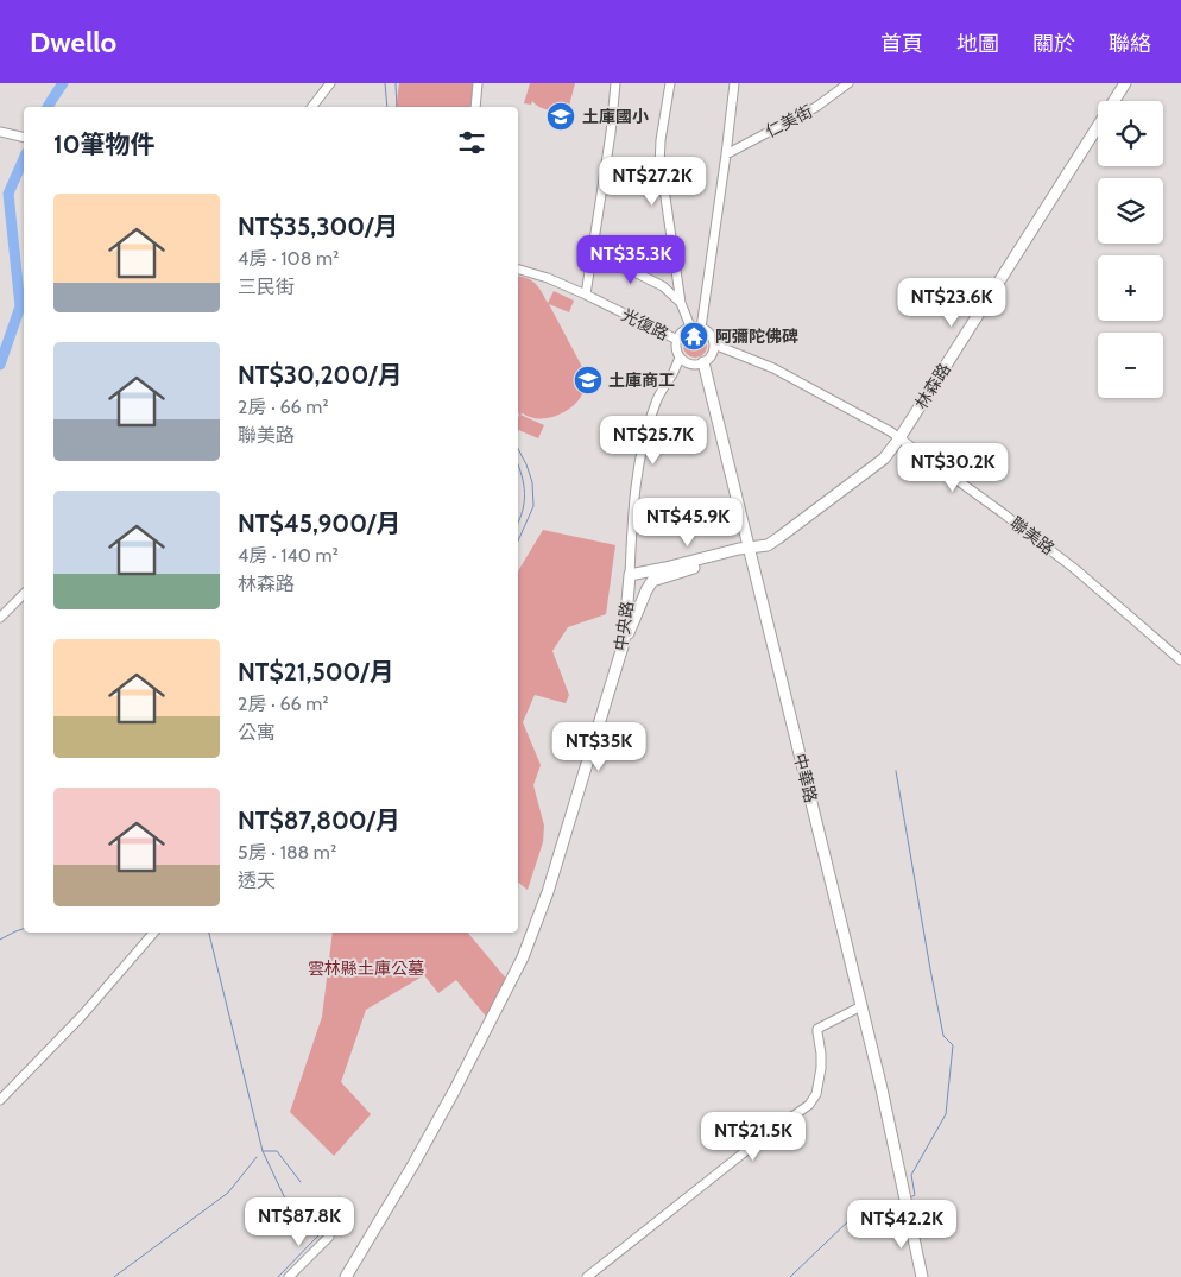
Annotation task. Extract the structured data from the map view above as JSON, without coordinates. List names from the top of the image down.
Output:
{
  "streets": {
    "main road": ["林森路", "中央路", "中華路"],
    "street": ["仁美街", "光復路", "聯美路"]
  },
  "crossings": [
    ["光復路", "聯美路"],
    ["光復路", "中央路"],
    ["光復路", "中華路"],
    ["林森路", "聯美路"],
    ["林森路", "中央路"],
    ["林森路", "中華路"],
    ["聯美路", "中央路"],
    ["聯美路", "中華路"],
    ["中央路", "中華路"]
  ],
  "parks": ["雲林縣土庫公墓"],
  "places": {
    "school or university": ["土庫國小", "土庫商工"],
    "temple": ["阿彌陀佛碑"]
  },
  "page": {
    "header": "Dwello",
    "nav": [
      "首頁",
      "地圖",
      "關於",
      "聯絡"
    ],
    "map_buttons": ["+", "−"],
    "heading": "10筆物件",
    "price": [
      "NT$27.2K",
      "NT$35.3K",
      "NT$23.6K",
      "NT$25.7K",
      "NT$30.2K",
      "NT$45.9K",
      "NT$35K",
      "NT$21.5K",
      "NT$87.8K",
      "NT$42.2K"
    ],
    "list": [
      {
        "name": "NT$35,300/月",
        "note": "4房 · 108 m² · 三民街"
      },
      {
        "name": "NT$30,200/月",
        "note": "2房 · 66 m² · 聯美路"
      },
      {
        "name": "NT$45,900/月",
        "note": "4房 · 140 m² · 林森路"
      },
      {
        "name": "NT$21,500/月",
        "note": "2房 · 66 m² · 公寓"
      },
      {
        "name": "NT$87,800/月",
        "note": "5房 · 188 m² · 透天"
      }
    ]
  }
}
